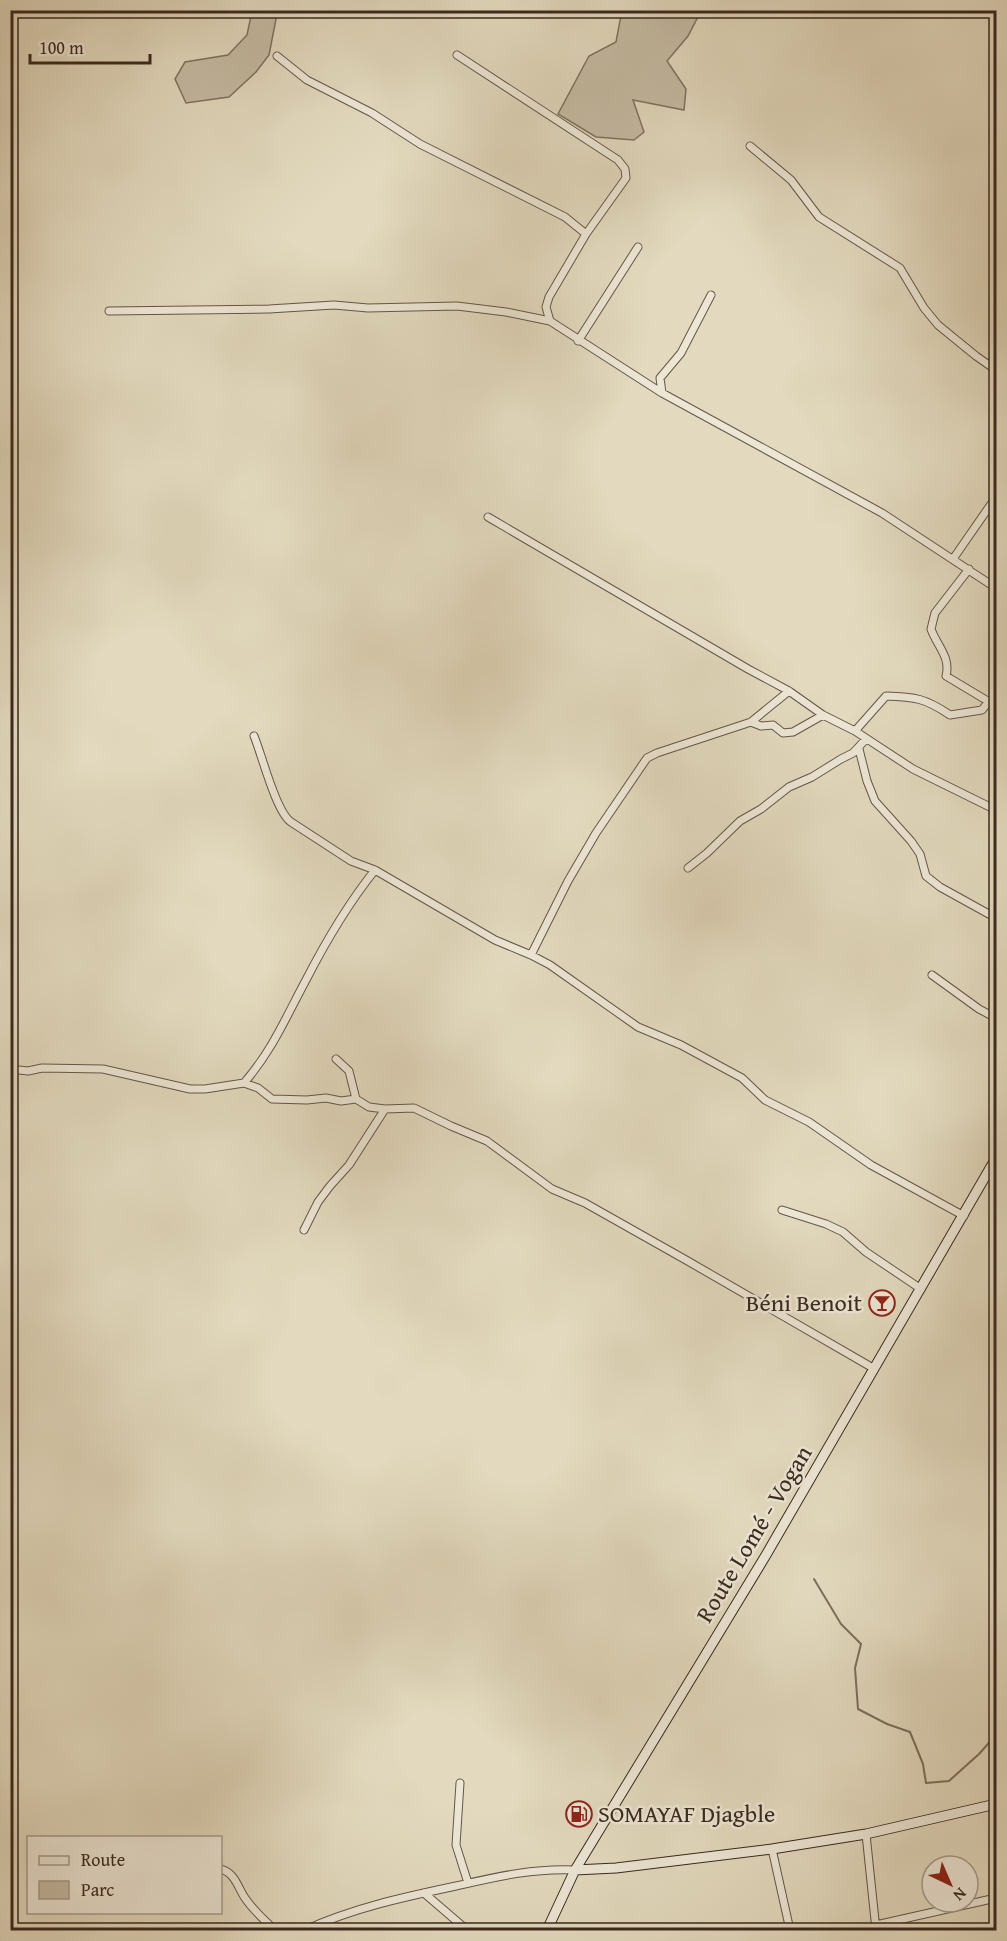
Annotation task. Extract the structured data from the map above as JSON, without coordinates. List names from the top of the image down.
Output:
{
  "streets": {
    "main road": ["Route Lomé - Vogan"]
  },
  "places": {
    "bar": ["Béni Benoit"],
    "fuel station": ["SOMAYAF Djagble"]
  },
  "legend": ["Route", "Parc"],
  "scale_bar": "100 m",
  "north": "bottom right"
}
